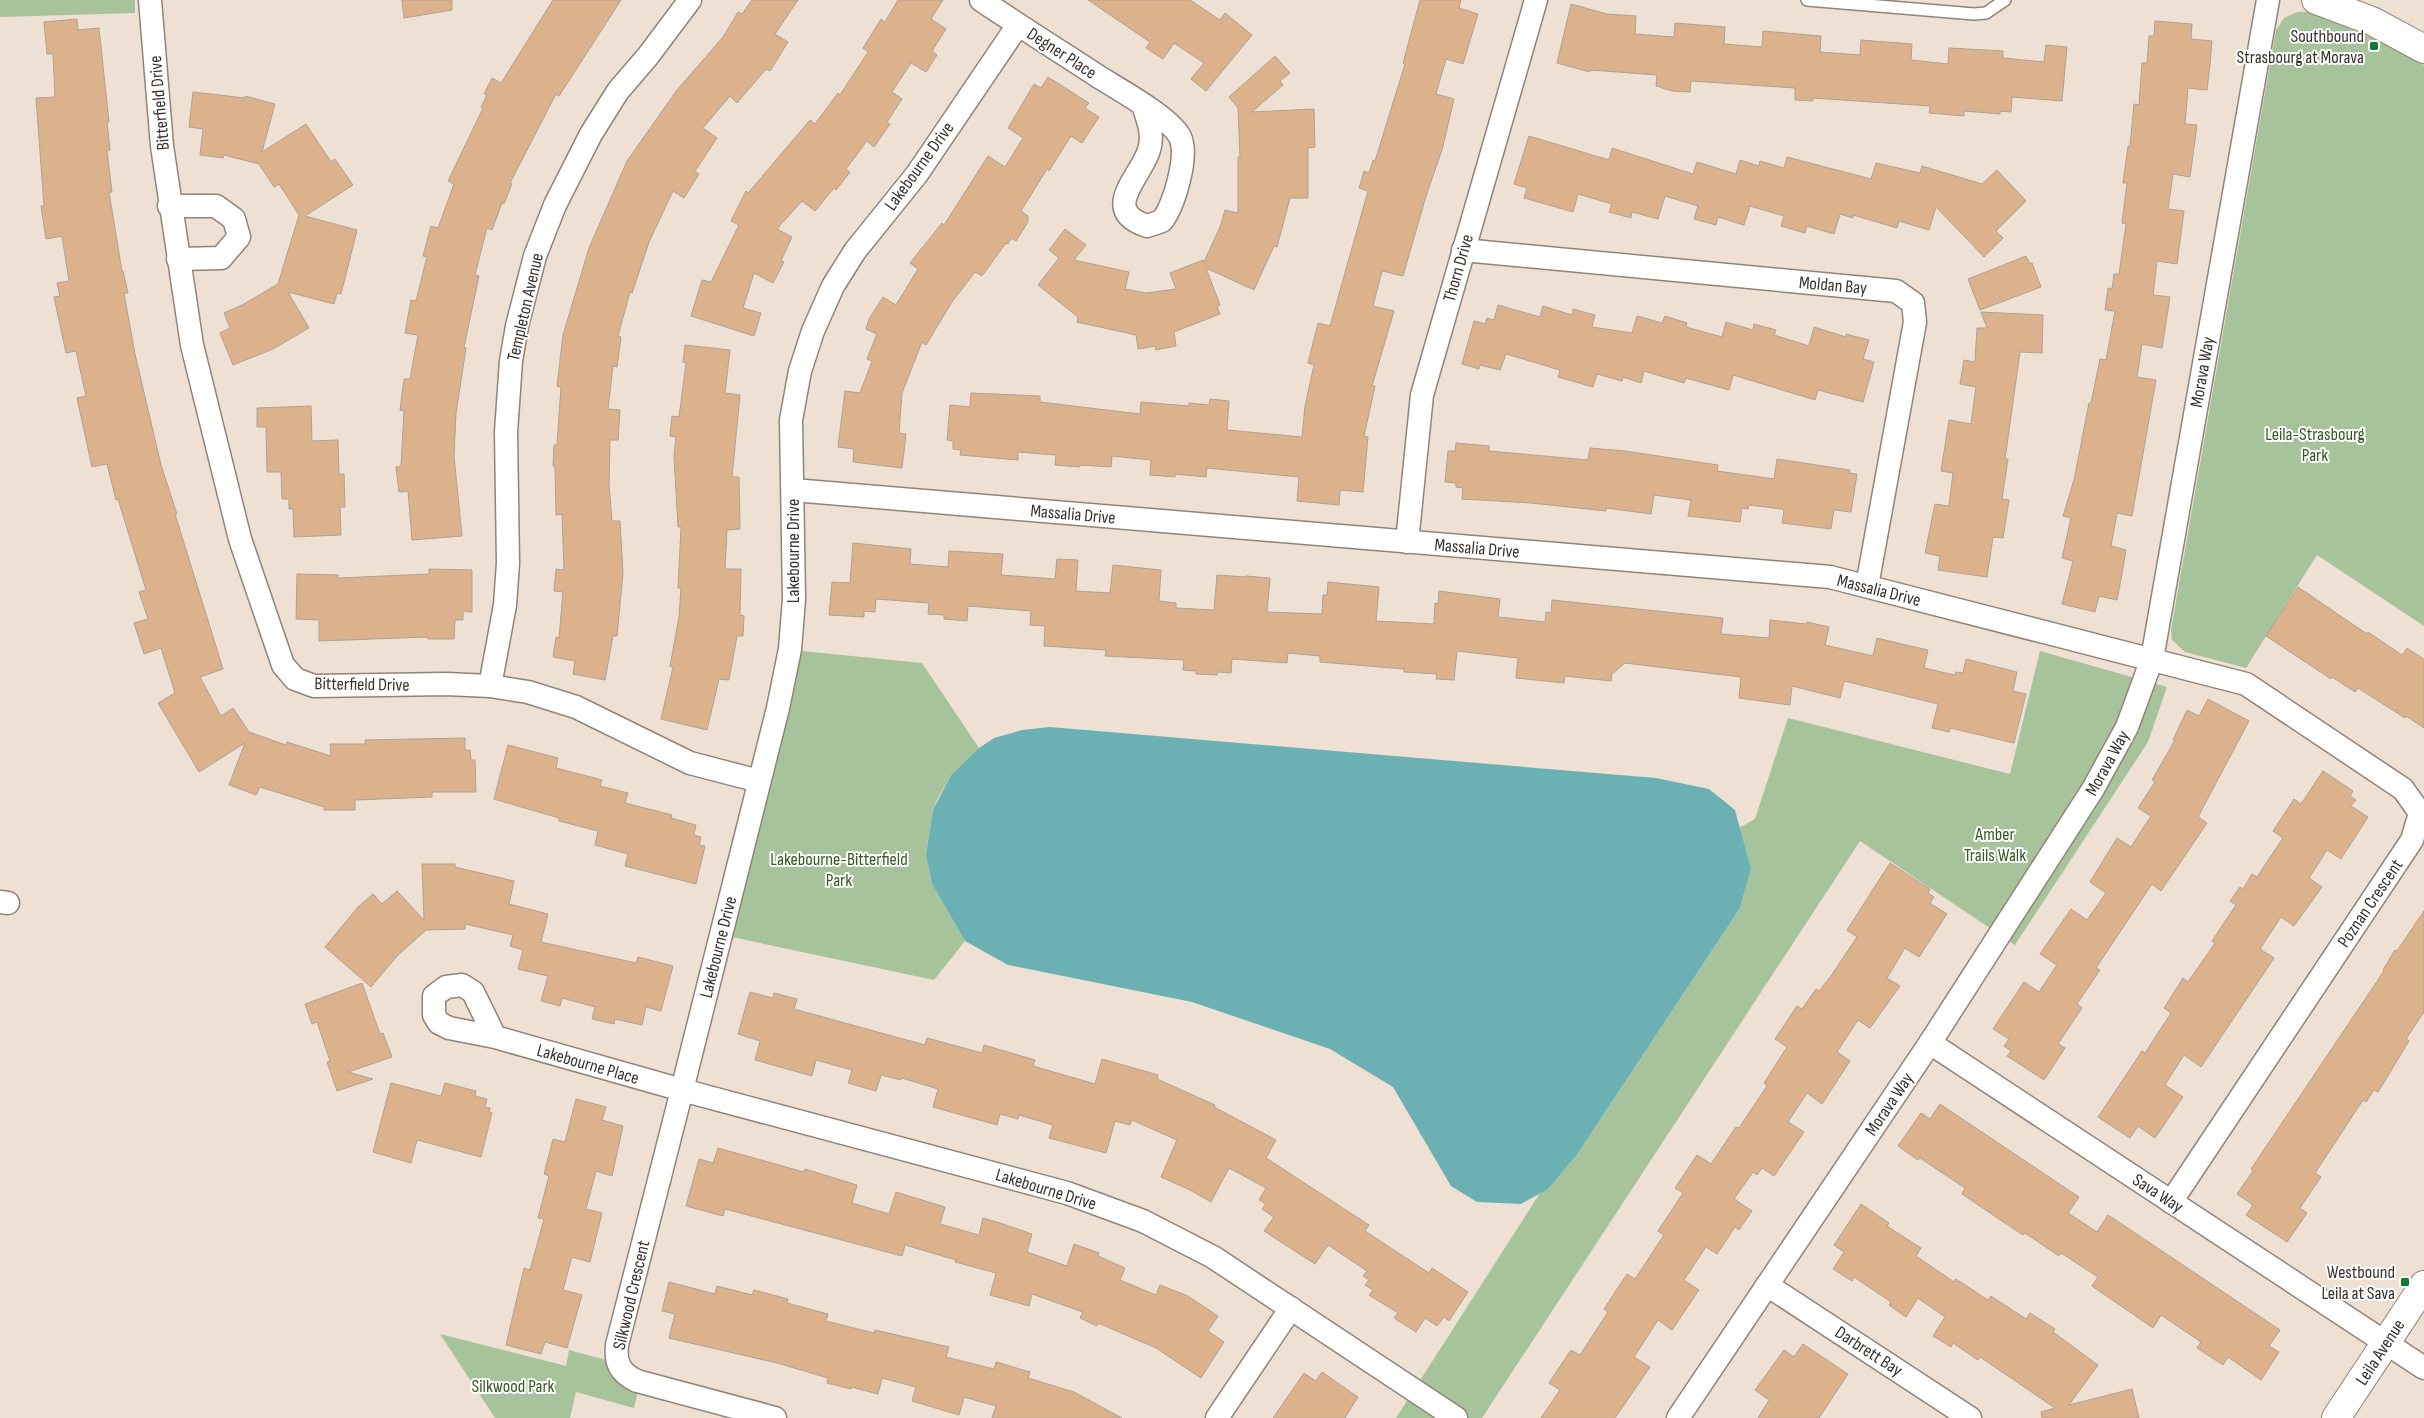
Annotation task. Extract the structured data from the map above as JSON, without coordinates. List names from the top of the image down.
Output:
{
  "streets": {
    "street": [
      "Degner Place",
      "Bitterfield Drive",
      "Lakebourne Drive",
      "Thorn Drive",
      "Moldan Bay",
      "Templeton Avenue",
      "Morava Way",
      "Massalia Drive",
      "Poznan Crescent",
      "Lakebourne Place",
      "Sava Way",
      "Silkwood Crescent",
      "Darbrett Bay",
      "Leila Avenue"
    ]
  },
  "crossings": [
    ["Degner Place", "Lakebourne Drive"],
    ["Bitterfield Drive", "Lakebourne Drive"],
    ["Bitterfield Drive", "Templeton Avenue"],
    ["Lakebourne Drive", "Massalia Drive"],
    ["Lakebourne Drive", "Lakebourne Place"],
    ["Lakebourne Drive", "Silkwood Crescent"],
    ["Thorn Drive", "Moldan Bay"],
    ["Thorn Drive", "Massalia Drive"],
    ["Moldan Bay", "Massalia Drive"],
    ["Morava Way", "Massalia Drive"],
    ["Morava Way", "Poznan Crescent"],
    ["Morava Way", "Sava Way"],
    ["Morava Way", "Darbrett Bay"],
    ["Massalia Drive", "Poznan Crescent"],
    ["Poznan Crescent", "Sava Way"],
    ["Lakebourne Place", "Silkwood Crescent"],
    ["Sava Way", "Leila Avenue"]
  ],
  "parks": [
    "Leila-Strasbourg Park",
    "Amber Trails Walk",
    "Lakebourne-Bitterfield Park",
    "Silkwood Park"
  ],
  "places": {
    "transit": ["Southbound Strasbourg at Morava", "Westbound Leila at Sava"]
  }
}
